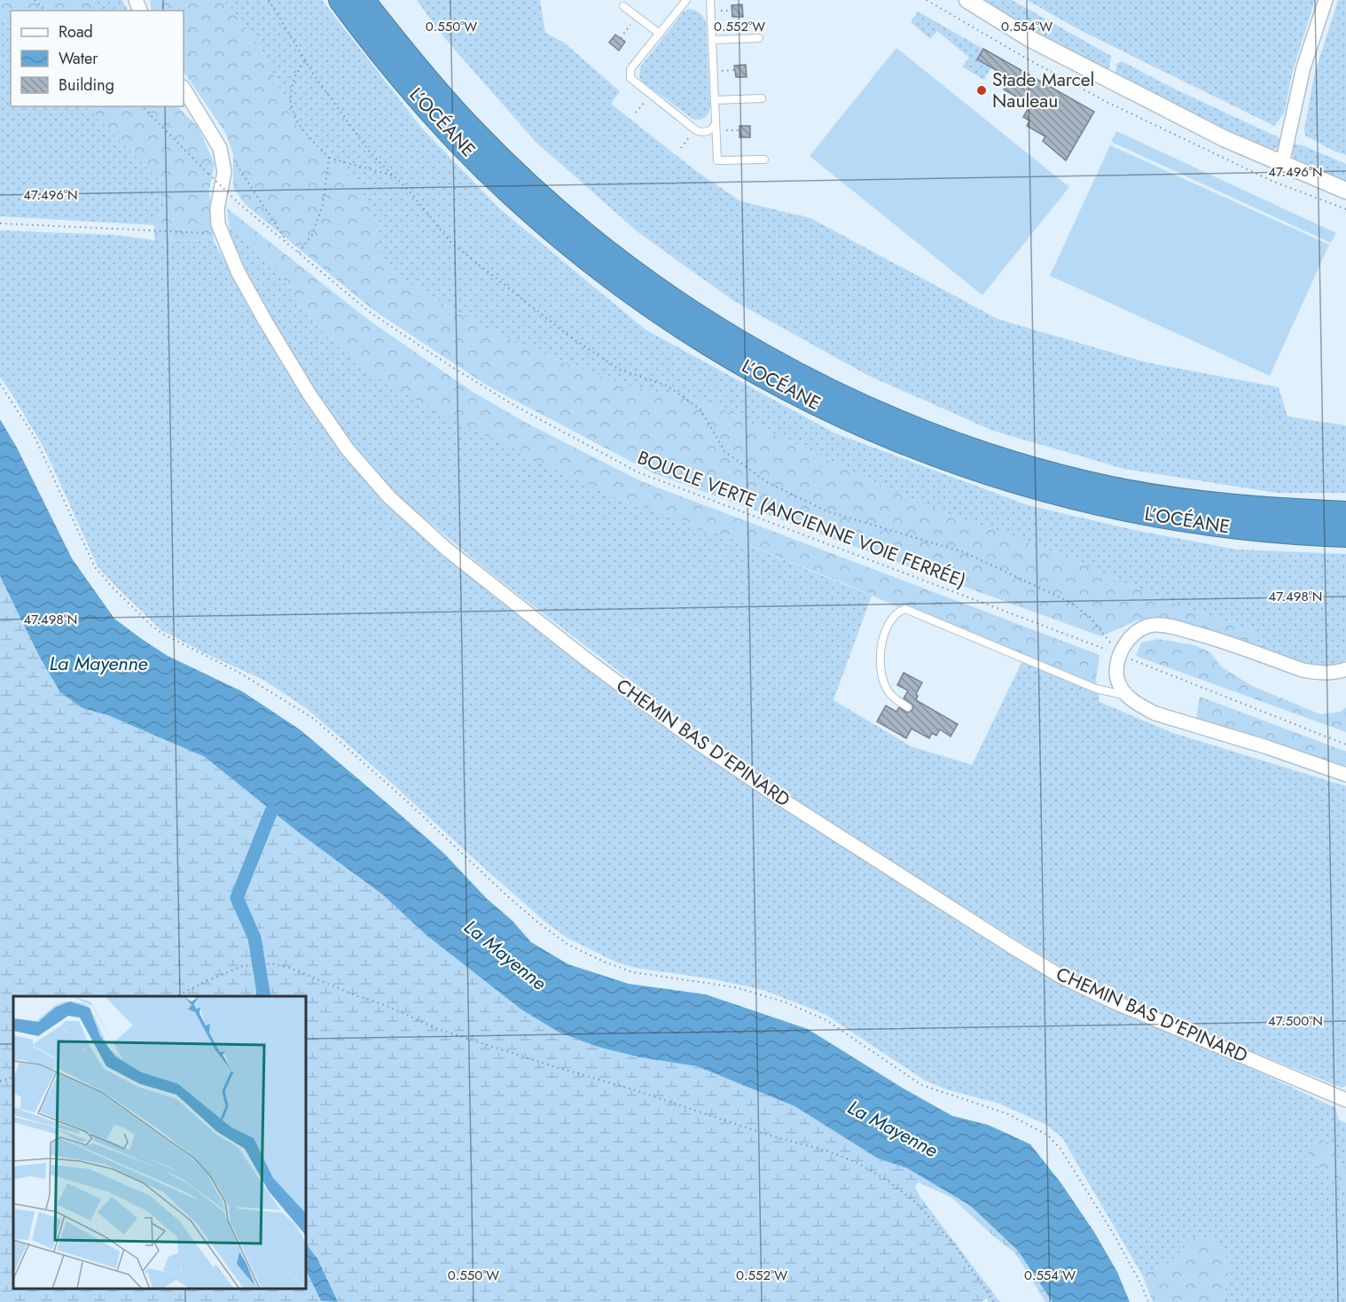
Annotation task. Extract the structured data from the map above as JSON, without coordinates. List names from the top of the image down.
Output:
{
  "streets": {
    "highway": ["L’OCÉANE"],
    "street": ["CHEMIN BAS D'EPINARD"],
    "path": ["BOUCLE VERTE (ANCIENNE VOIE FERRÉE)"]
  },
  "water": ["La Mayenne"],
  "places": ["Stade Marcel Nauleau"],
  "legend": ["Road", "Water", "Building"],
  "coordinates": [
    "0.550°W",
    "0.552°W",
    "0.554°W",
    "47.496°N",
    "47.498°N",
    "47.500°N"
  ]
}
